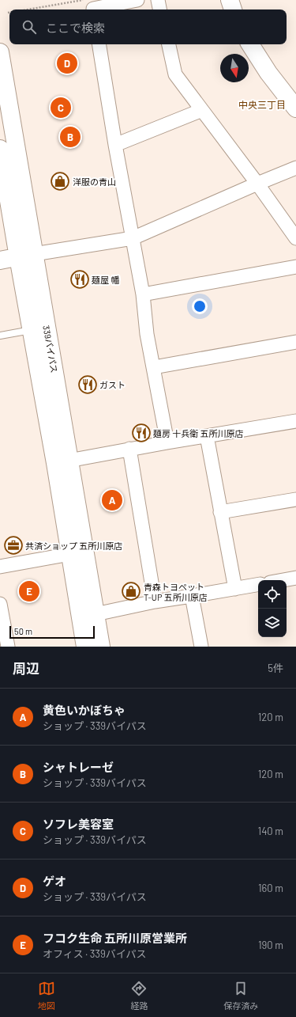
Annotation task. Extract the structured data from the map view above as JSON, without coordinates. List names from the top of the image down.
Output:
{
  "streets": {
    "street": ["339バイパス"]
  },
  "districts": ["中央三丁目"],
  "places": {
    "shop": ["洋服の青山", "青森トヨペット T-UP 五所川原店"],
    "restaurant": ["麺屋 幡", "ガスト", "麺房 十兵衛 五所川原店"],
    "office": ["共済ショップ 五所川原店"]
  },
  "scale_bar": "50 m",
  "north": "bottom",
  "page": {
    "search": "ここで検索",
    "pins": [
      "D",
      "C",
      "B",
      "A",
      "E"
    ],
    "scale": "50 m",
    "heading": ["周辺", "5件"],
    "list": [
      {
        "mark": "A",
        "name": "黄色いかぼちゃ",
        "note": "ショップ · 339バイパス",
        "value": "120 m"
      },
      {
        "mark": "B",
        "name": "シャトレーゼ",
        "note": "ショップ · 339バイパス",
        "value": "120 m"
      },
      {
        "mark": "C",
        "name": "ソフレ美容室",
        "note": "ショップ · 339バイパス",
        "value": "140 m"
      },
      {
        "mark": "D",
        "name": "ゲオ",
        "note": "ショップ · 339バイパス",
        "value": "160 m"
      },
      {
        "mark": "E",
        "name": "フコク生命 五所川原営業所",
        "note": "オフィス · 339バイパス",
        "value": "190 m"
      }
    ],
    "nav": ["地図", "経路", "保存済み"]
  }
}
